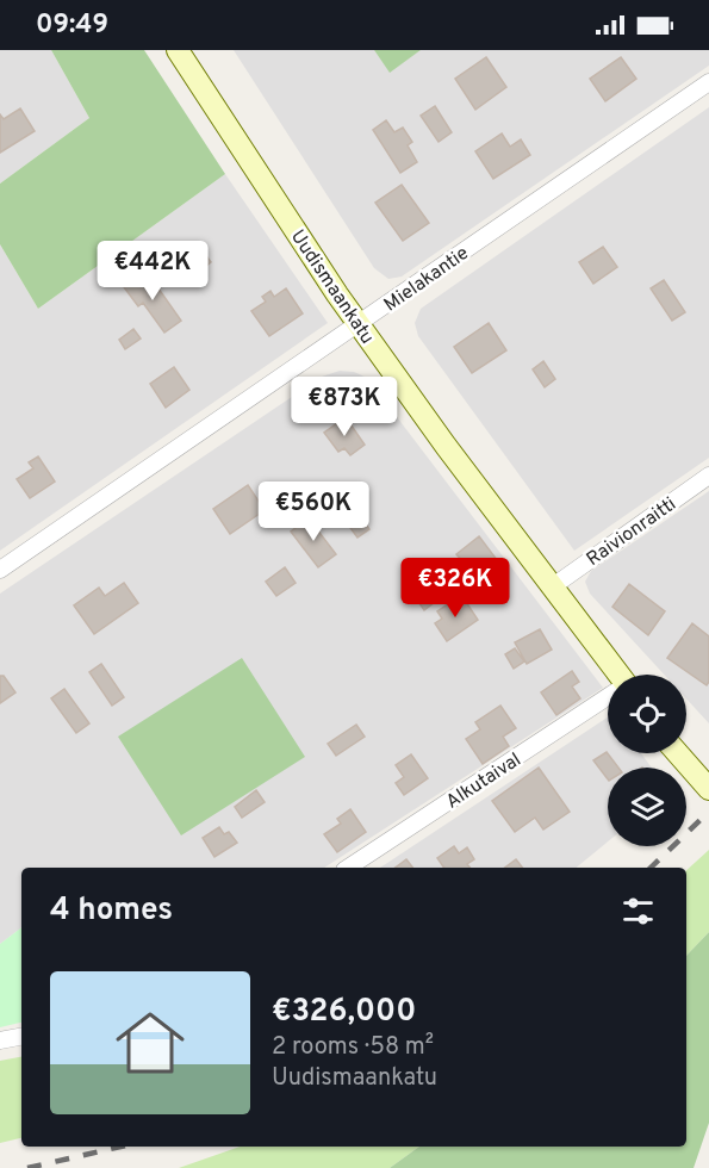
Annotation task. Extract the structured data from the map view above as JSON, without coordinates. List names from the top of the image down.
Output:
{
  "streets": {
    "street": [
      "Mielakantie",
      "Uudismaankatu",
      "Raivionraitti",
      "Alkutaival"
    ]
  },
  "crossings": [
    ["Mielakantie", "Uudismaankatu"],
    ["Uudismaankatu", "Raivionraitti"]
  ],
  "page": {
    "status": "09:49",
    "price": [
      "€442K",
      "€873K",
      "€560K",
      "€326K"
    ],
    "heading": "4 homes",
    "list": [
      {
        "name": "€326,000",
        "note": "2 rooms · 58 m² · Uudismaankatu"
      }
    ]
  }
}
